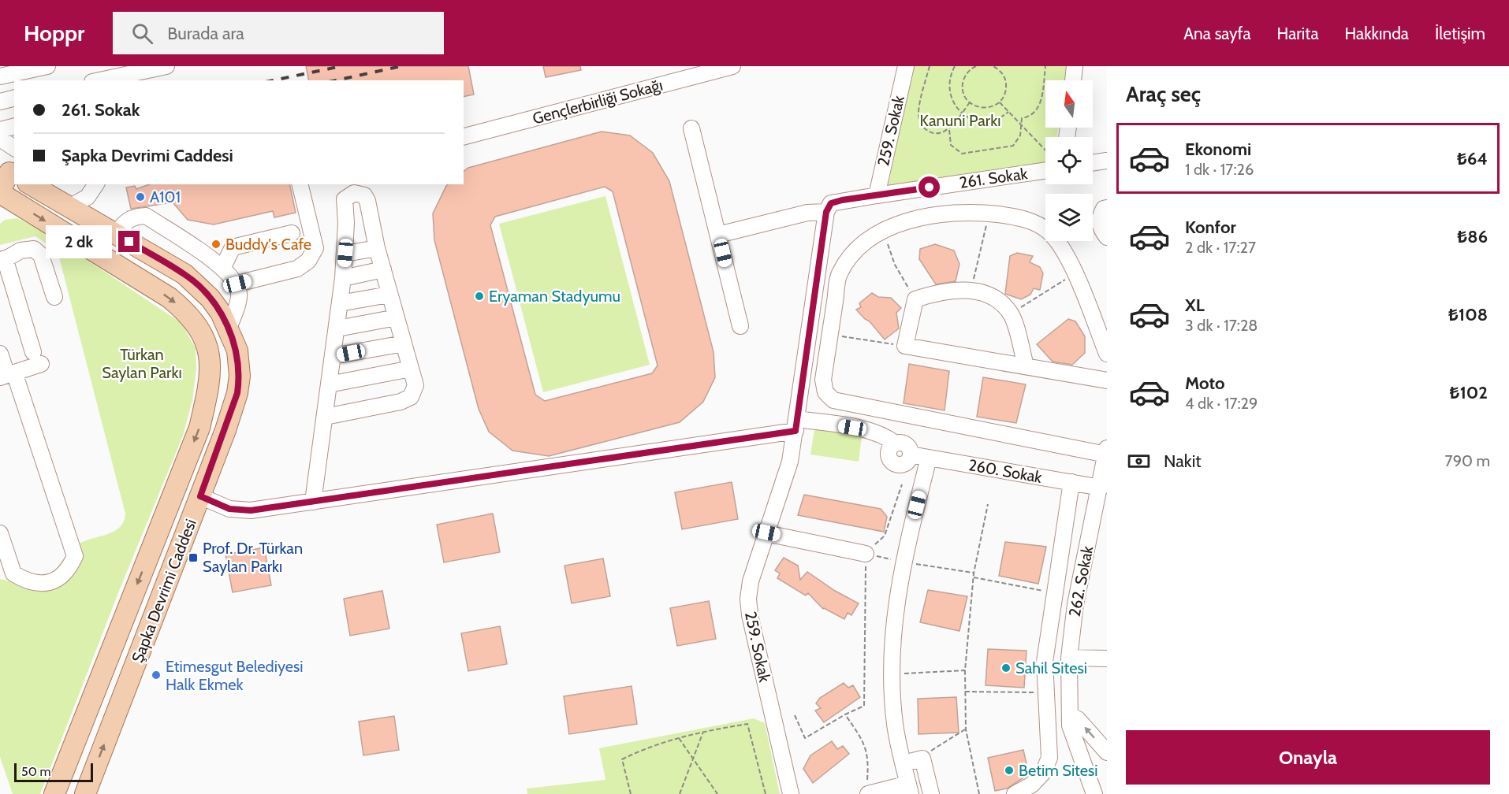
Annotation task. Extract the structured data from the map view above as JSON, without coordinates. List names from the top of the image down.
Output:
{
  "streets": {
    "main road": ["Şapka Devrimi Caddesi"],
    "street": [
      "Gençlerbirliği Sokağı",
      "259. Sokak",
      "261. Sokak",
      "260. Sokak",
      "262. Sokak"
    ]
  },
  "crossings": [
    ["259. Sokak", "261. Sokak"],
    ["259. Sokak", "260. Sokak"],
    ["260. Sokak", "262. Sokak"],
    ["260. Sokak", "Şapka Devrimi Caddesi"]
  ],
  "parks": ["Kanuni Parkı", "Türkan Saylan Parkı"],
  "places": {
    "other": [
      "A101",
      "Buddy's Cafe",
      "Eryaman Stadyumu",
      "Sahil Sitesi",
      "Etimesgut Belediyesi Halk Ekmek",
      "Betim Sitesi"
    ],
    "transit": ["Prof. Dr. Türkan Saylan Parkı"]
  },
  "scale_bar": "50 m",
  "north": "top",
  "page": {
    "header": "Hoppr",
    "search": "Burada ara",
    "nav": [
      "Ana sayfa",
      "Harita",
      "Hakkında",
      "İletişim"
    ],
    "heading": "Araç seç",
    "banner": ["261. Sokak", "Şapka Devrimi Caddesi"],
    "list": [
      {
        "name": "Ekonomi",
        "note": "1 dk · 17:26",
        "value": "₺64"
      },
      {
        "name": "Konfor",
        "note": "2 dk · 17:27",
        "value": "₺86"
      },
      {
        "name": "XL",
        "note": "3 dk · 17:28",
        "value": "₺108"
      },
      {
        "name": "Moto",
        "note": "4 dk · 17:29",
        "value": "₺102"
      }
    ],
    "bubble": "2 dk",
    "pay": ["Nakit", "790 m"],
    "buttons": "Onayla",
    "scale": "50 m"
  }
}
